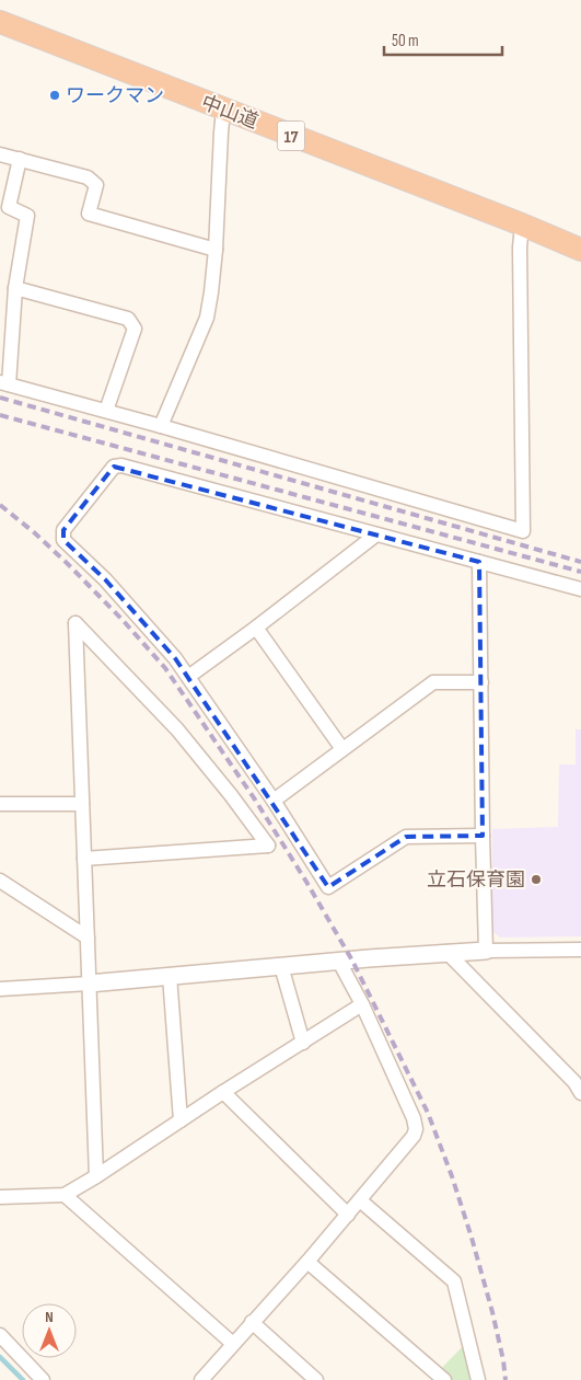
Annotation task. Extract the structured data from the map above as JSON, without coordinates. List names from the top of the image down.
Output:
{
  "streets": {
    "highway": ["中山道", "17"]
  },
  "places": ["ワークマン", "立石保育園"],
  "scale_bar": "50 m",
  "north": "top"
}
